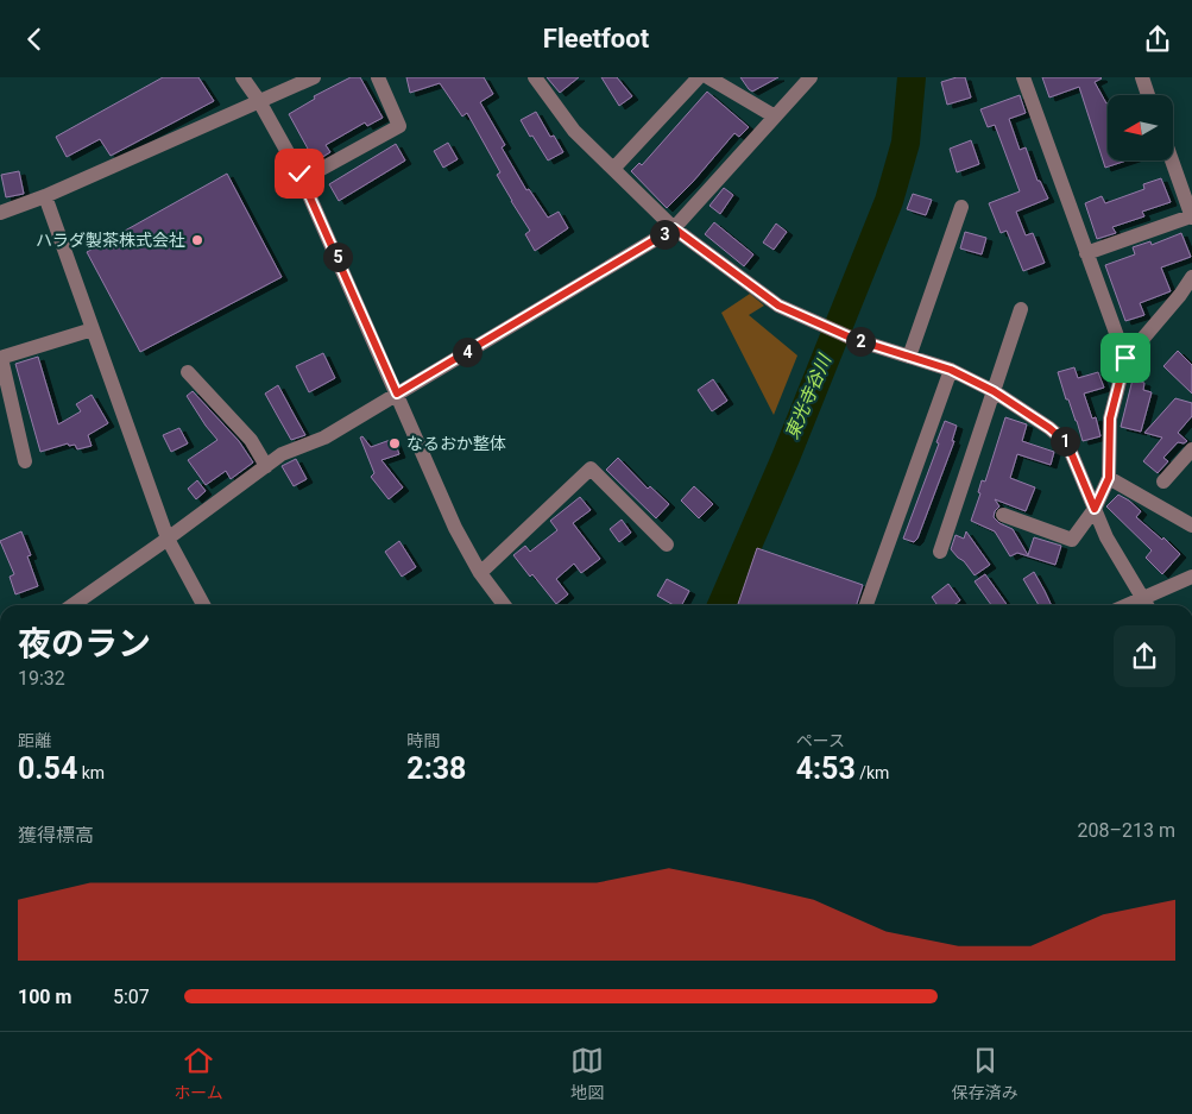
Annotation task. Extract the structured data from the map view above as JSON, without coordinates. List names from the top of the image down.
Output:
{
  "water": ["東光寺谷川"],
  "places": ["ハラダ製茶株式会社", "なるおか整体"],
  "north": "left",
  "page": {
    "header": "Fleetfoot",
    "pins": [
      "3",
      "5",
      "2",
      "4",
      "1"
    ],
    "heading": ["夜のラン", "19:32"],
    "stats": [
      ["距離", "0.54 km"],
      ["時間", "2:38"],
      ["ペース", "4:53 /km"]
    ],
    "chart": ["獲得標高", "208–213 m"],
    "list": [
      {
        "name": "100 m",
        "note": "5:07"
      }
    ],
    "tabs": ["ホーム", "地図", "保存済み"]
  }
}
